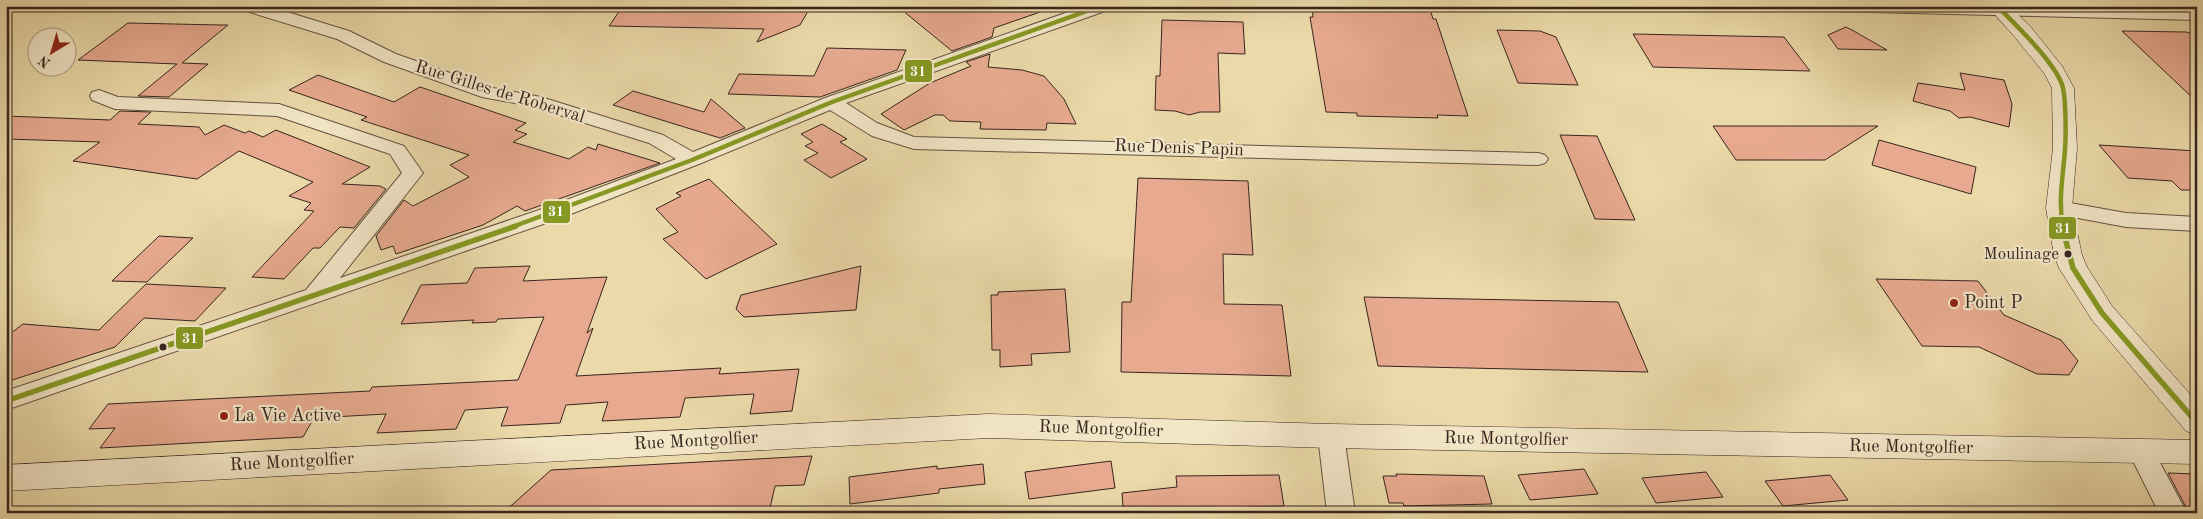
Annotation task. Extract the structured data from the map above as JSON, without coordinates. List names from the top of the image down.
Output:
{
  "streets": {
    "street": ["Rue Gilles de Roberval", "Rue Denis Papin", "Rue Montgolfier"]
  },
  "places": ["Moulinage", "Point P", "La Vie Active"],
  "lines": ["transit line 31"],
  "north": "bottom left"
}
